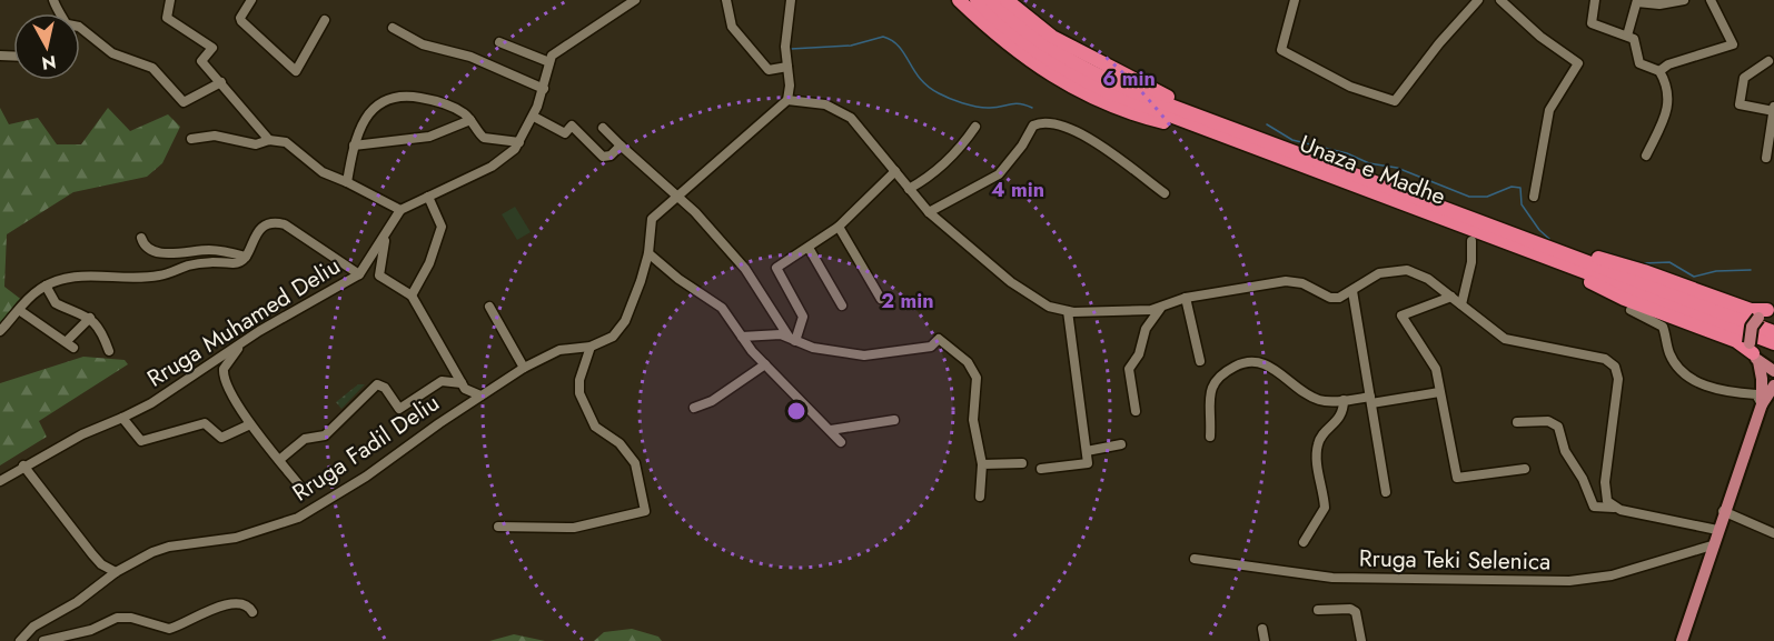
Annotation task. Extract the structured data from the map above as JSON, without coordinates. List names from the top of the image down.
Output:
{
  "streets": {
    "highway": ["Unaza e Madhe"],
    "street": ["Rruga Muhamed Deliu", "Rruga Fadil Deliu", "Rruga Teki Selenica"]
  },
  "north": "bottom",
  "rings": ["6 min", "4 min", "2 min"]
}
